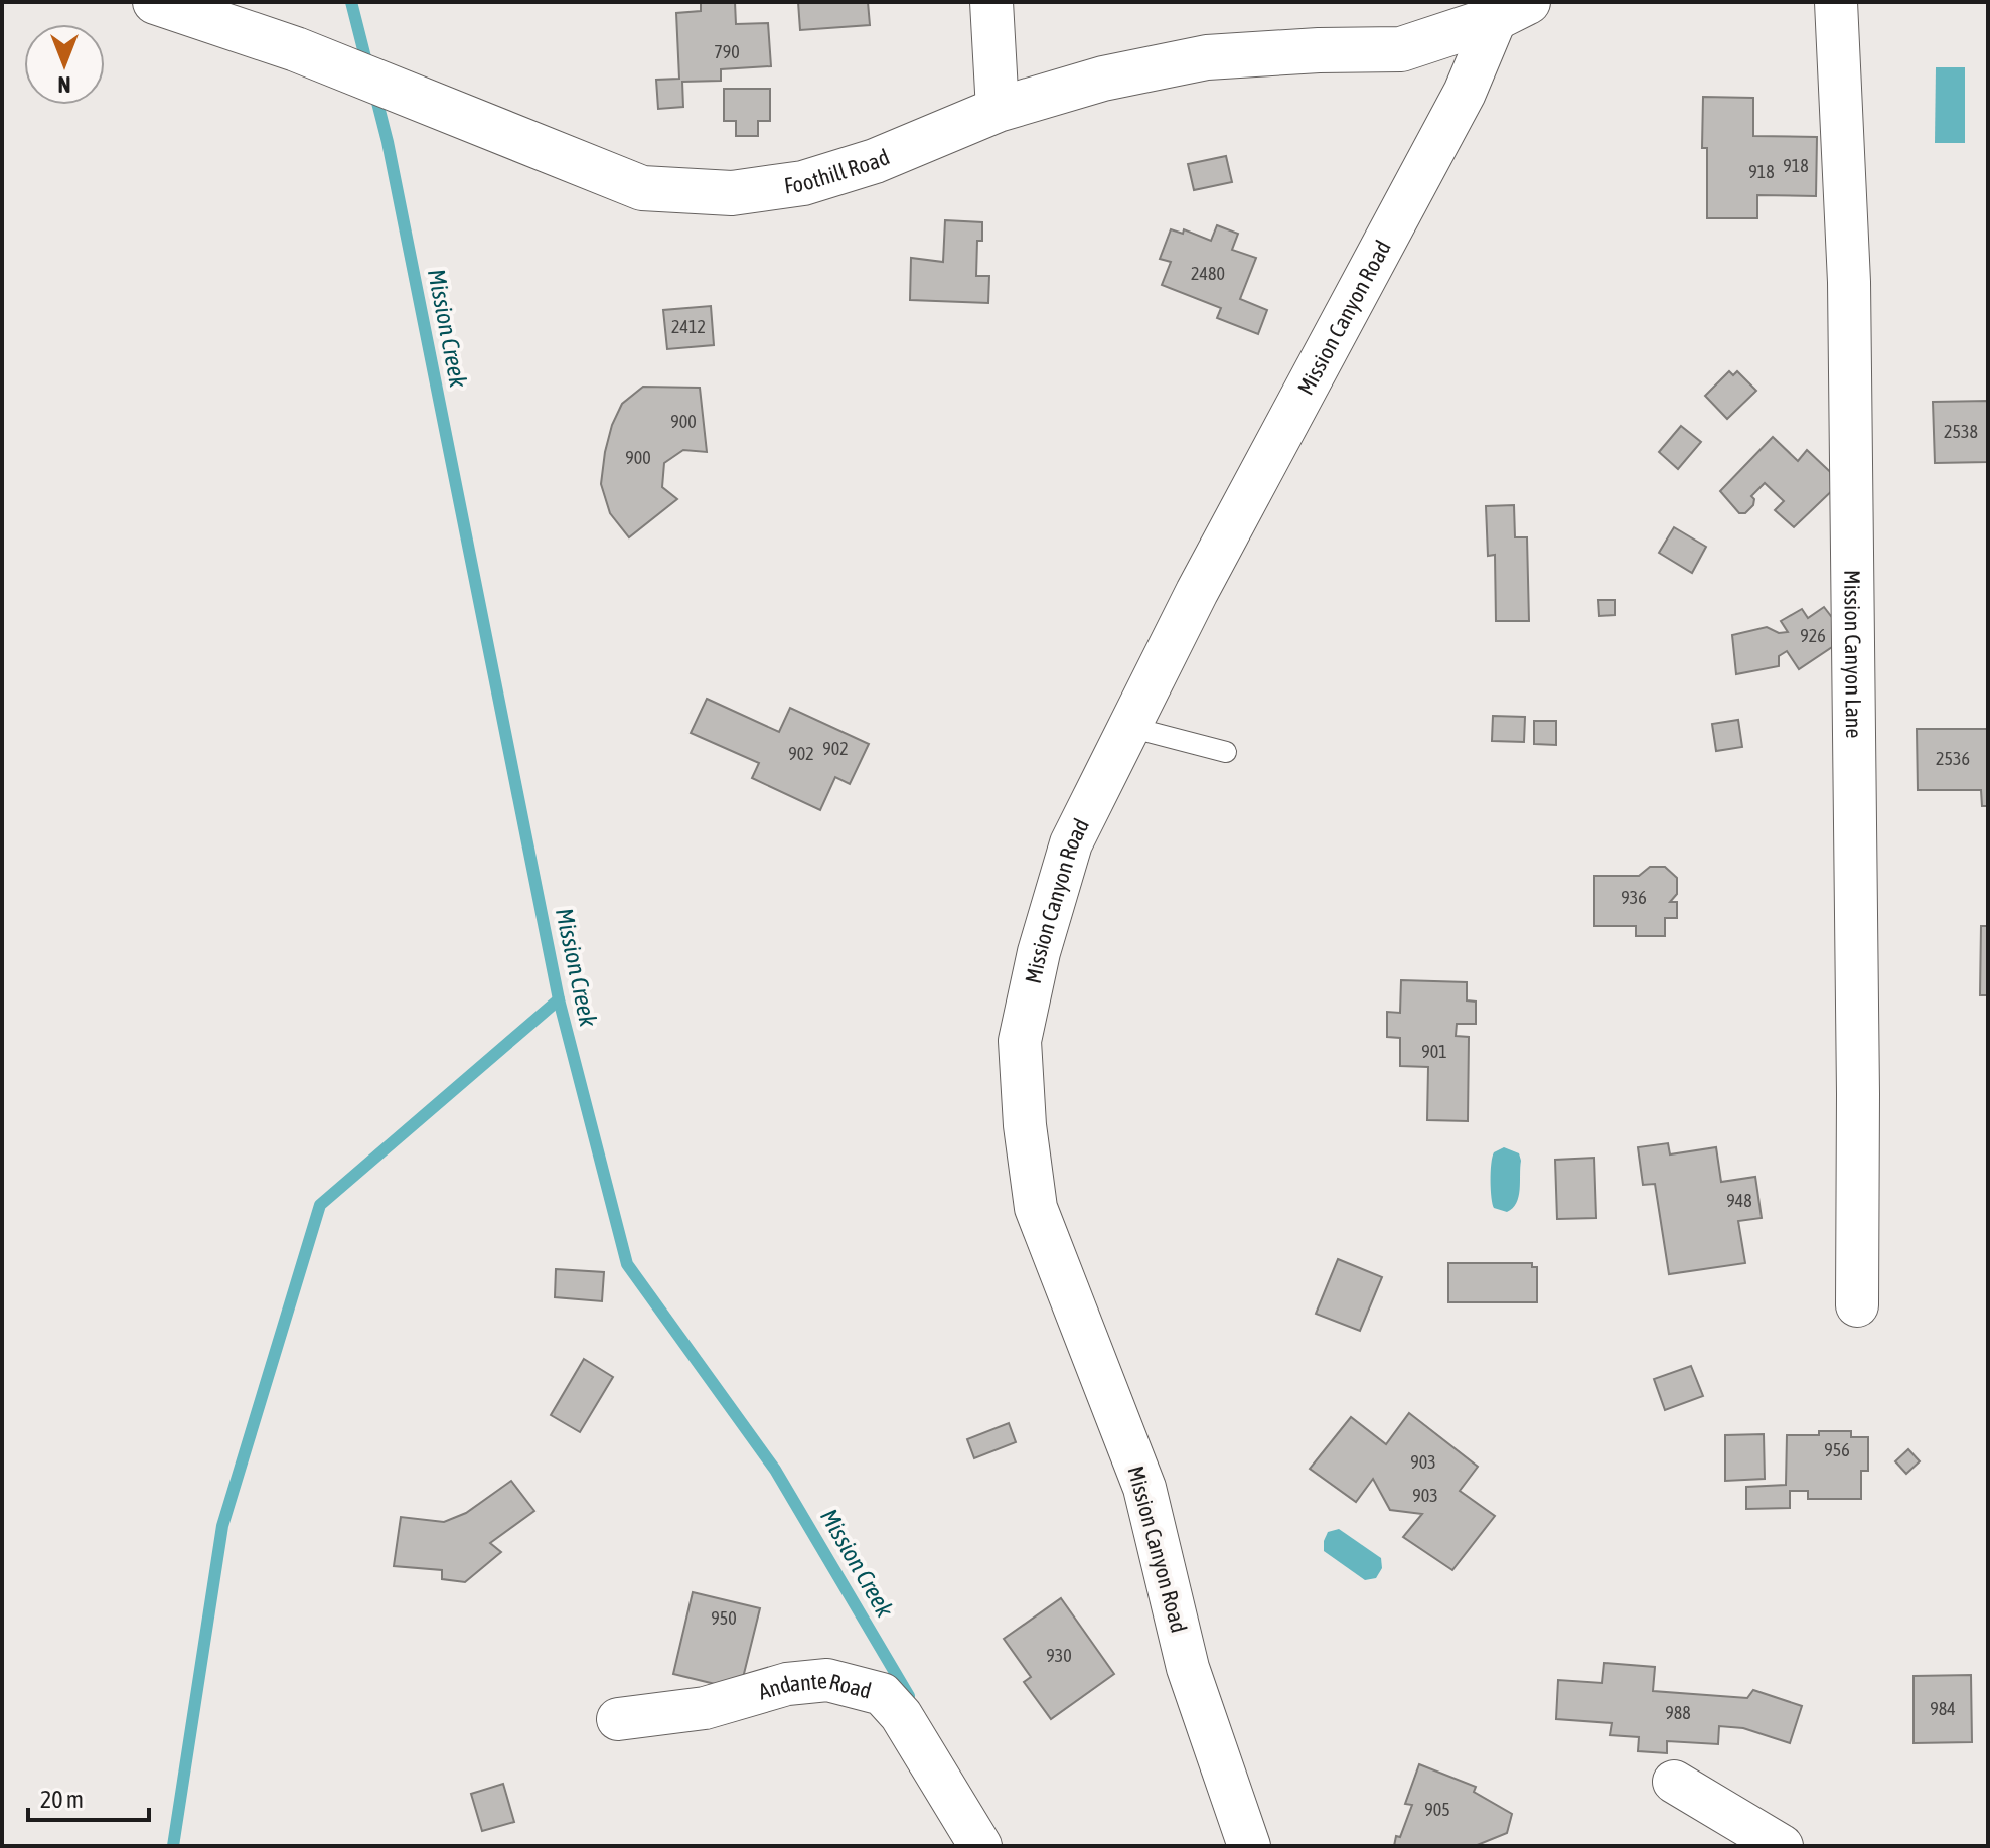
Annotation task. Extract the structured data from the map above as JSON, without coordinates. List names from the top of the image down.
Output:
{
  "streets": {
    "main road": ["Foothill Road"],
    "street": ["Mission Canyon Road", "Mission Canyon Lane", "Andante Road"]
  },
  "crossings": [
    ["Foothill Road", "Mission Canyon Road"]
  ],
  "water": ["Mission Creek"],
  "house_numbers": [
    "790",
    "918",
    "918",
    "2480",
    "2412",
    "900",
    "2538",
    "900",
    "926",
    "902",
    "902",
    "2536",
    "936",
    "901",
    "948",
    "956",
    "903",
    "903",
    "950",
    "930",
    "984",
    "988",
    "905"
  ],
  "scale_bar": "20 m",
  "north": "bottom"
}
